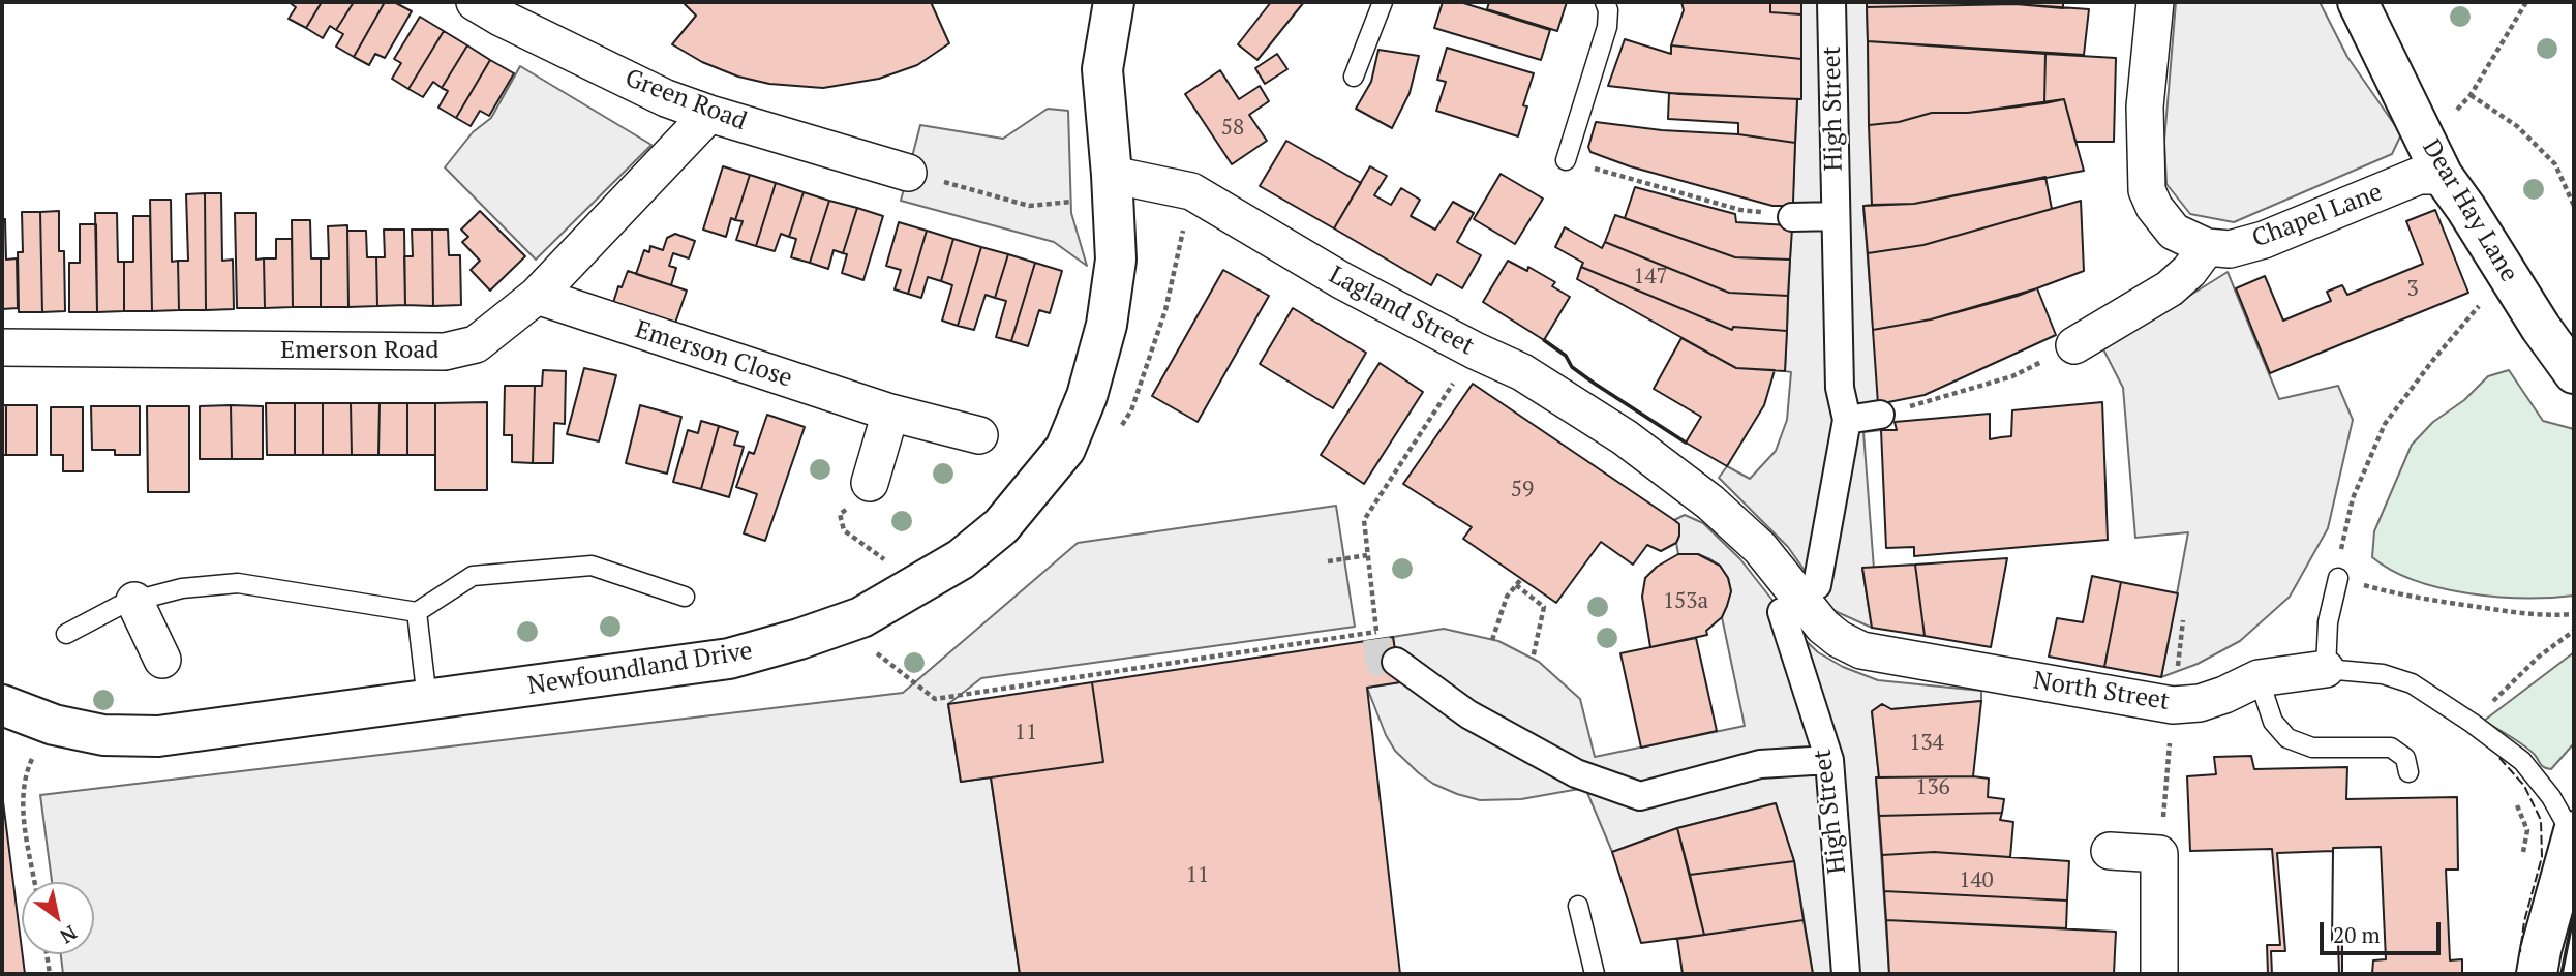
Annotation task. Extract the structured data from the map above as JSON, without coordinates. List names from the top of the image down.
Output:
{
  "streets": {
    "street": [
      "Green Road",
      "High Street",
      "Dear Hay Lane",
      "Chapel Lane",
      "Lagland Street",
      "Emerson Road",
      "Emerson Close",
      "Newfoundland Drive",
      "North Street"
    ]
  },
  "crossings": [
    ["Green Road", "Emerson Road"],
    ["High Street", "Lagland Street"],
    ["High Street", "North Street"],
    ["Dear Hay Lane", "Chapel Lane"],
    ["Lagland Street", "Newfoundland Drive"],
    ["Lagland Street", "North Street"],
    ["Emerson Road", "Emerson Close"]
  ],
  "house_numbers": [
    "58",
    "147",
    "3",
    "59",
    "153a",
    "11",
    "134",
    "136",
    "11",
    "140"
  ],
  "scale_bar": "20 m",
  "north": "bottom right"
}
